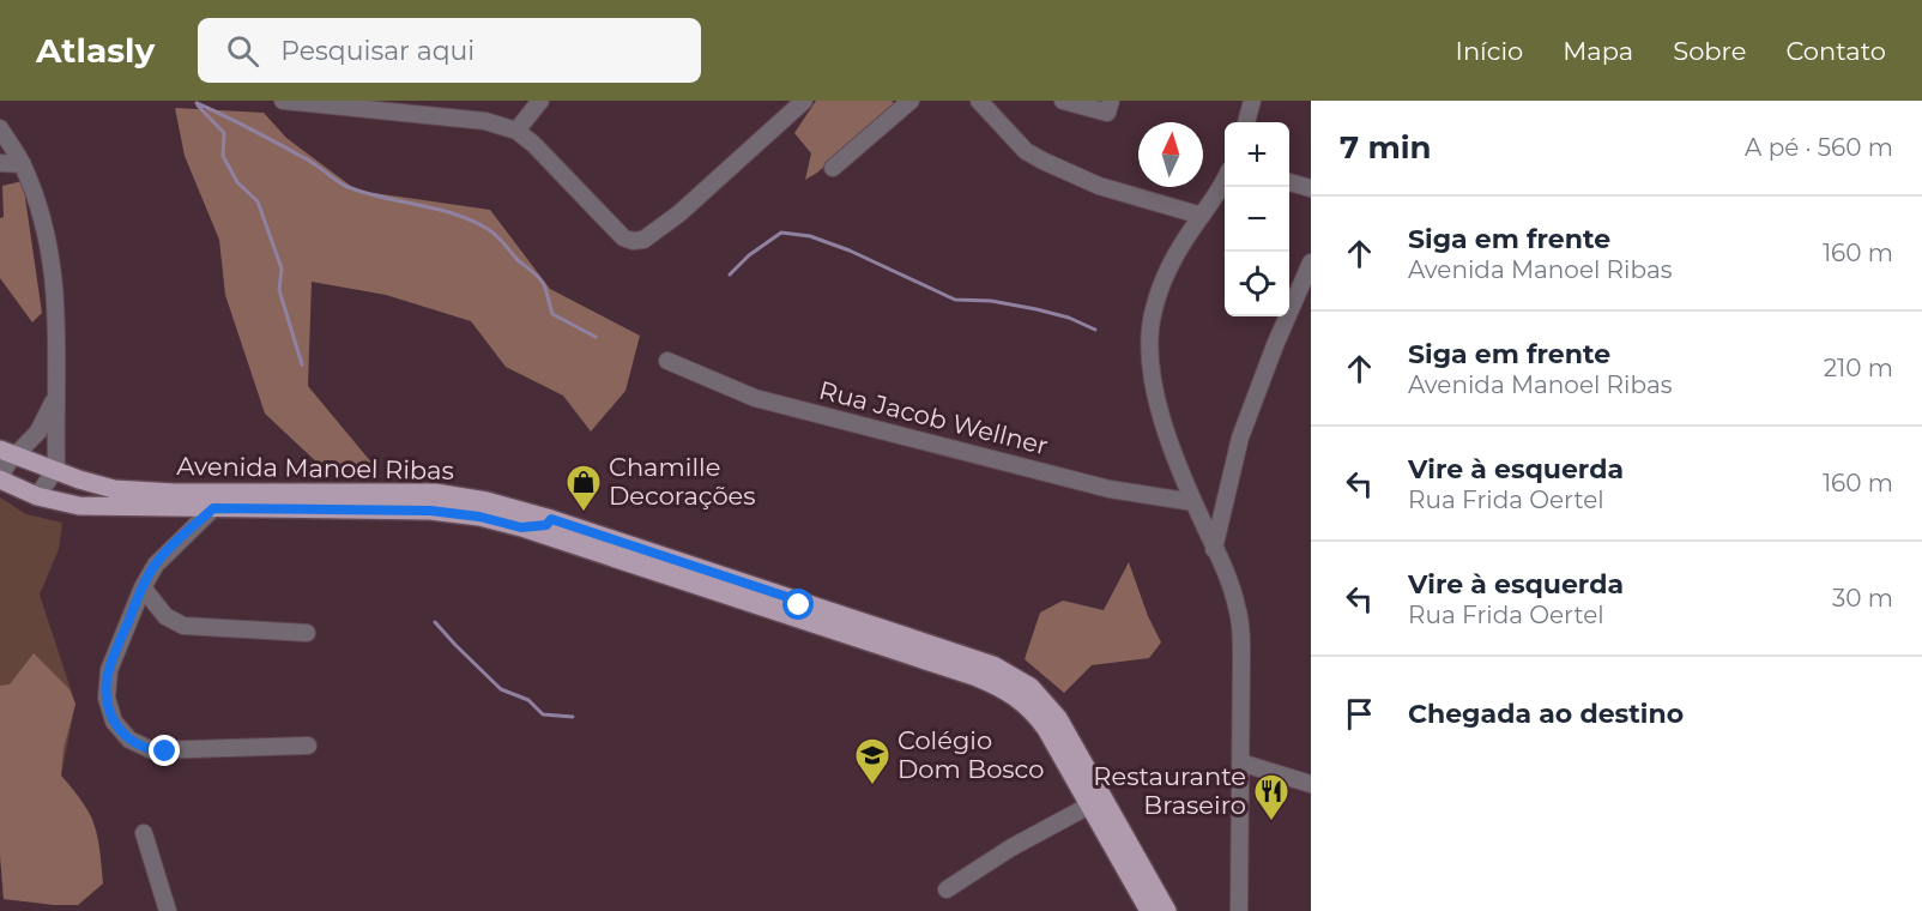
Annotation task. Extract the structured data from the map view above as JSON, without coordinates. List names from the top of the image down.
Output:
{
  "streets": {
    "main road": ["Avenida Manoel Ribas"],
    "street": ["Rua Jacob Wellner"]
  },
  "places": {
    "shop": ["Chamille Decorações"],
    "school or university": ["Colégio Dom Bosco"],
    "restaurant": ["Restaurante Braseiro"]
  },
  "north": "top",
  "page": {
    "header": "Atlasly",
    "search": "Pesquisar aqui",
    "nav": [
      "Início",
      "Mapa",
      "Sobre",
      "Contato"
    ],
    "heading": ["7 min", "A pé · 560 m"],
    "map_buttons": ["+", "−"],
    "list": [
      ["Siga em frente", "Avenida Manoel Ribas", "160 m"],
      ["Siga em frente", "Avenida Manoel Ribas", "210 m"],
      ["Vire à esquerda", "Rua Frida Oertel", "160 m"],
      ["Vire à esquerda", "Rua Frida Oertel", "30 m"],
      "Chegada ao destino"
    ]
  }
}
